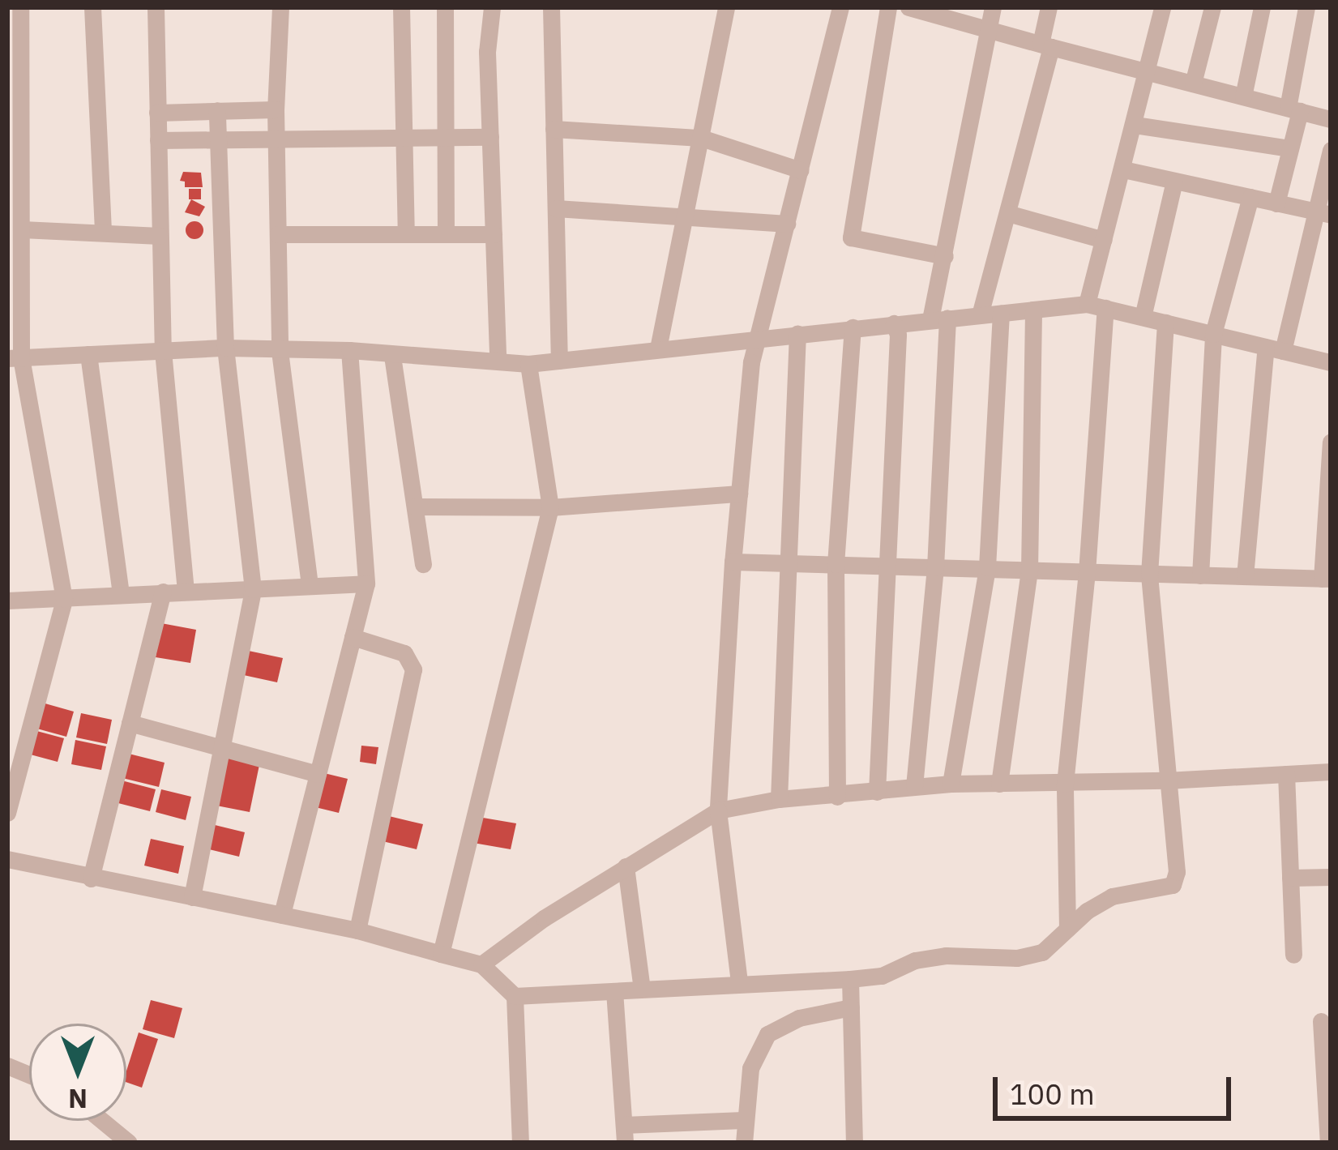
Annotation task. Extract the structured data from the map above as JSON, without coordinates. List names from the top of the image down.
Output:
{
  "scale_bar": "100 m",
  "north": "bottom"
}
